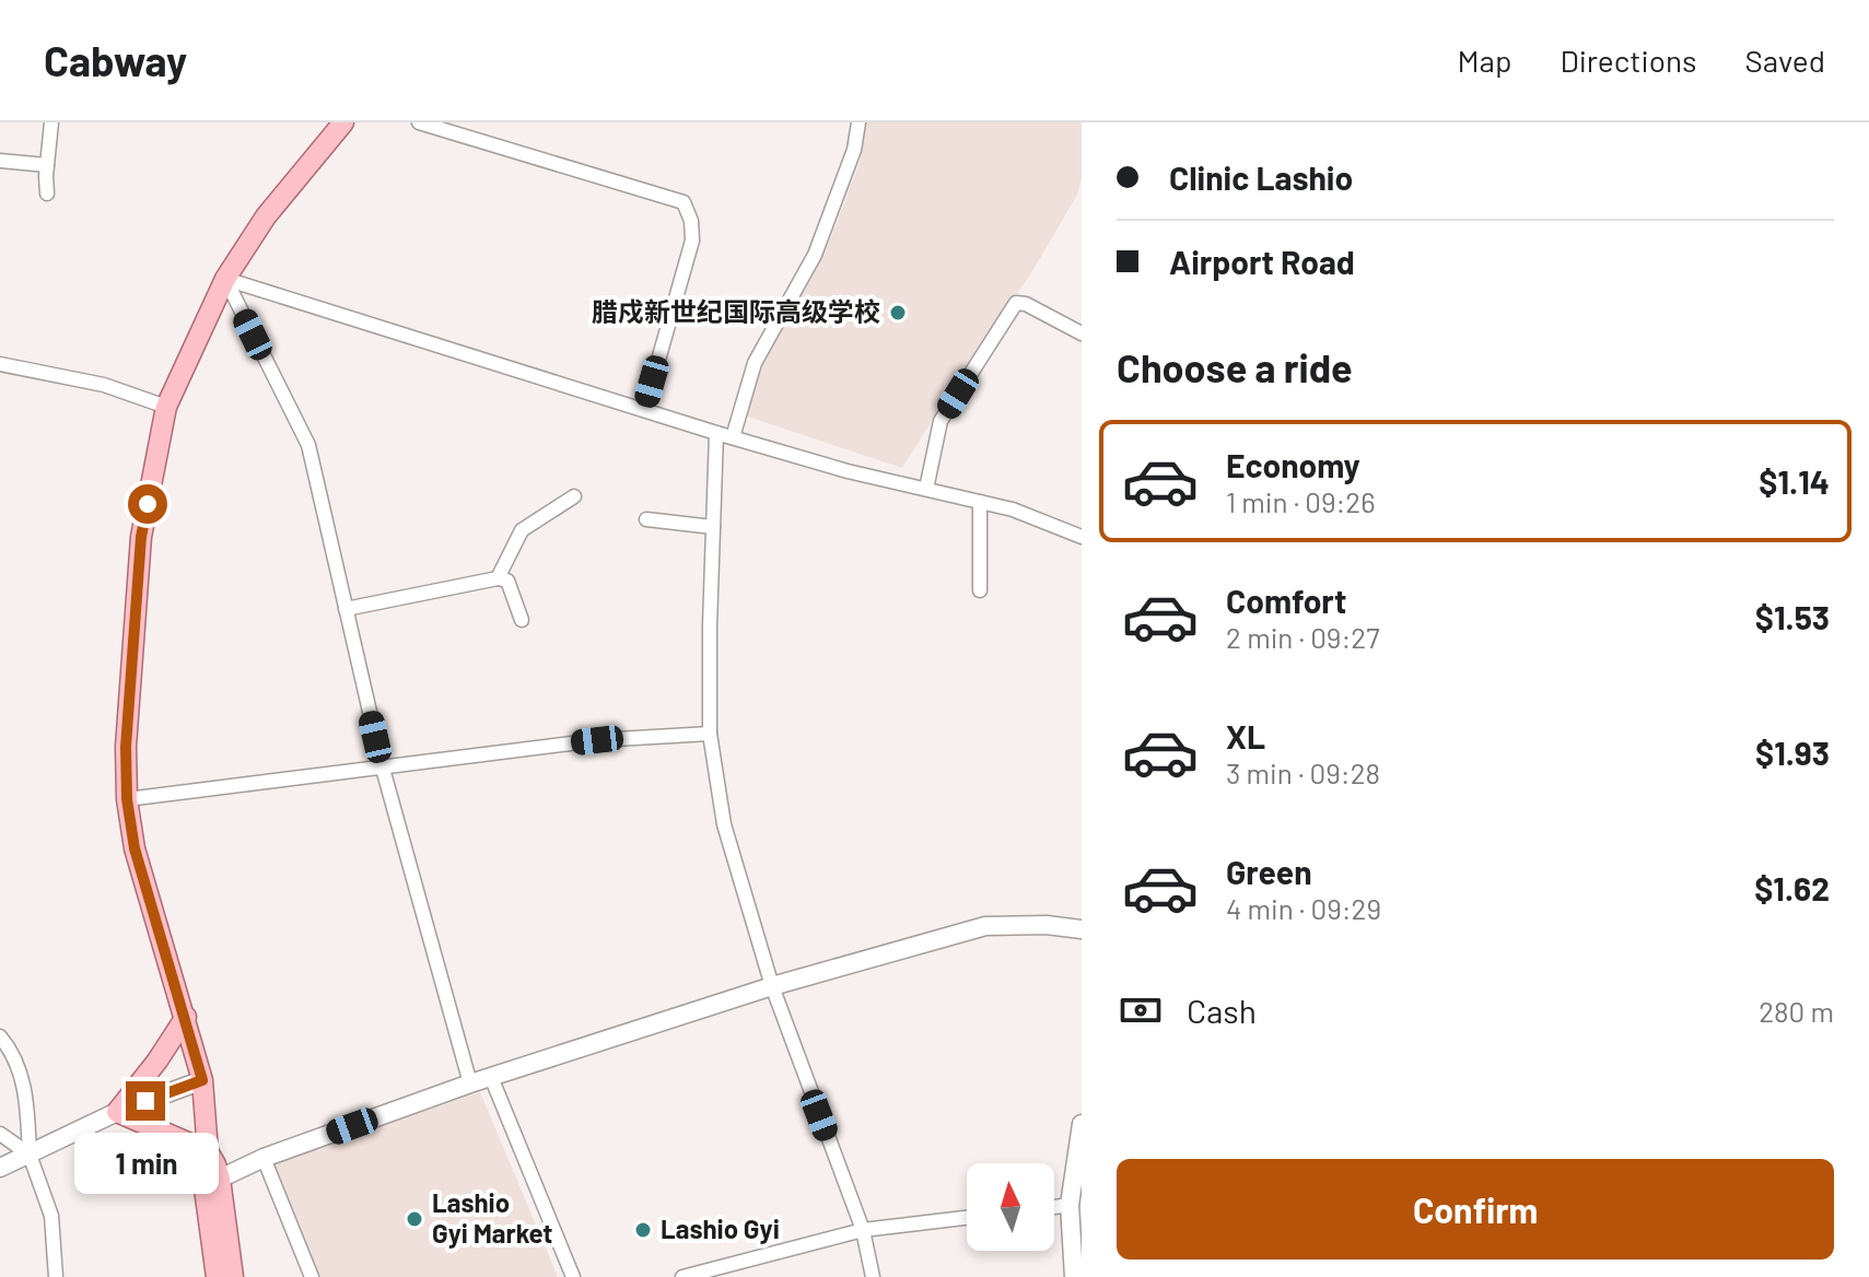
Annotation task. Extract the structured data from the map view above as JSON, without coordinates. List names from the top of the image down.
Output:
{
  "places": ["腊戍新世纪国际高级学校", "Lashio Gyi Market", "Lashio Gyi"],
  "north": "top",
  "page": {
    "header": "Cabway",
    "nav": ["Map", "Directions", "Saved"],
    "banner": ["Clinic Lashio", "Airport Road"],
    "heading": "Choose a ride",
    "list": [
      {
        "name": "Economy",
        "note": "1 min · 09:26",
        "value": "$1.14"
      },
      {
        "name": "Comfort",
        "note": "2 min · 09:27",
        "value": "$1.53"
      },
      {
        "name": "XL",
        "note": "3 min · 09:28",
        "value": "$1.93"
      },
      {
        "name": "Green",
        "note": "4 min · 09:29",
        "value": "$1.62"
      }
    ],
    "pay": ["Cash", "280 m"],
    "bubble": "1 min",
    "buttons": "Confirm"
  }
}
